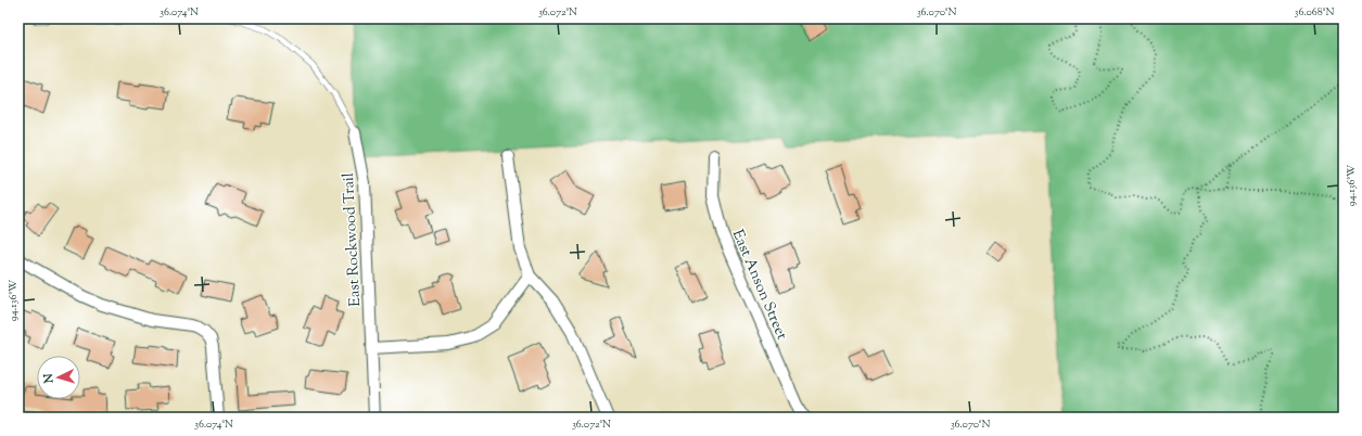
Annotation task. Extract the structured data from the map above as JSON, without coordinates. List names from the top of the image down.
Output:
{
  "streets": {
    "street": ["East Rockwood Trail", "East Anson Street"]
  },
  "north": "left",
  "coordinates": [
    "36.074°N",
    "36.072°N",
    "36.070°N",
    "36.068°N",
    "94.136°W"
  ]
}
